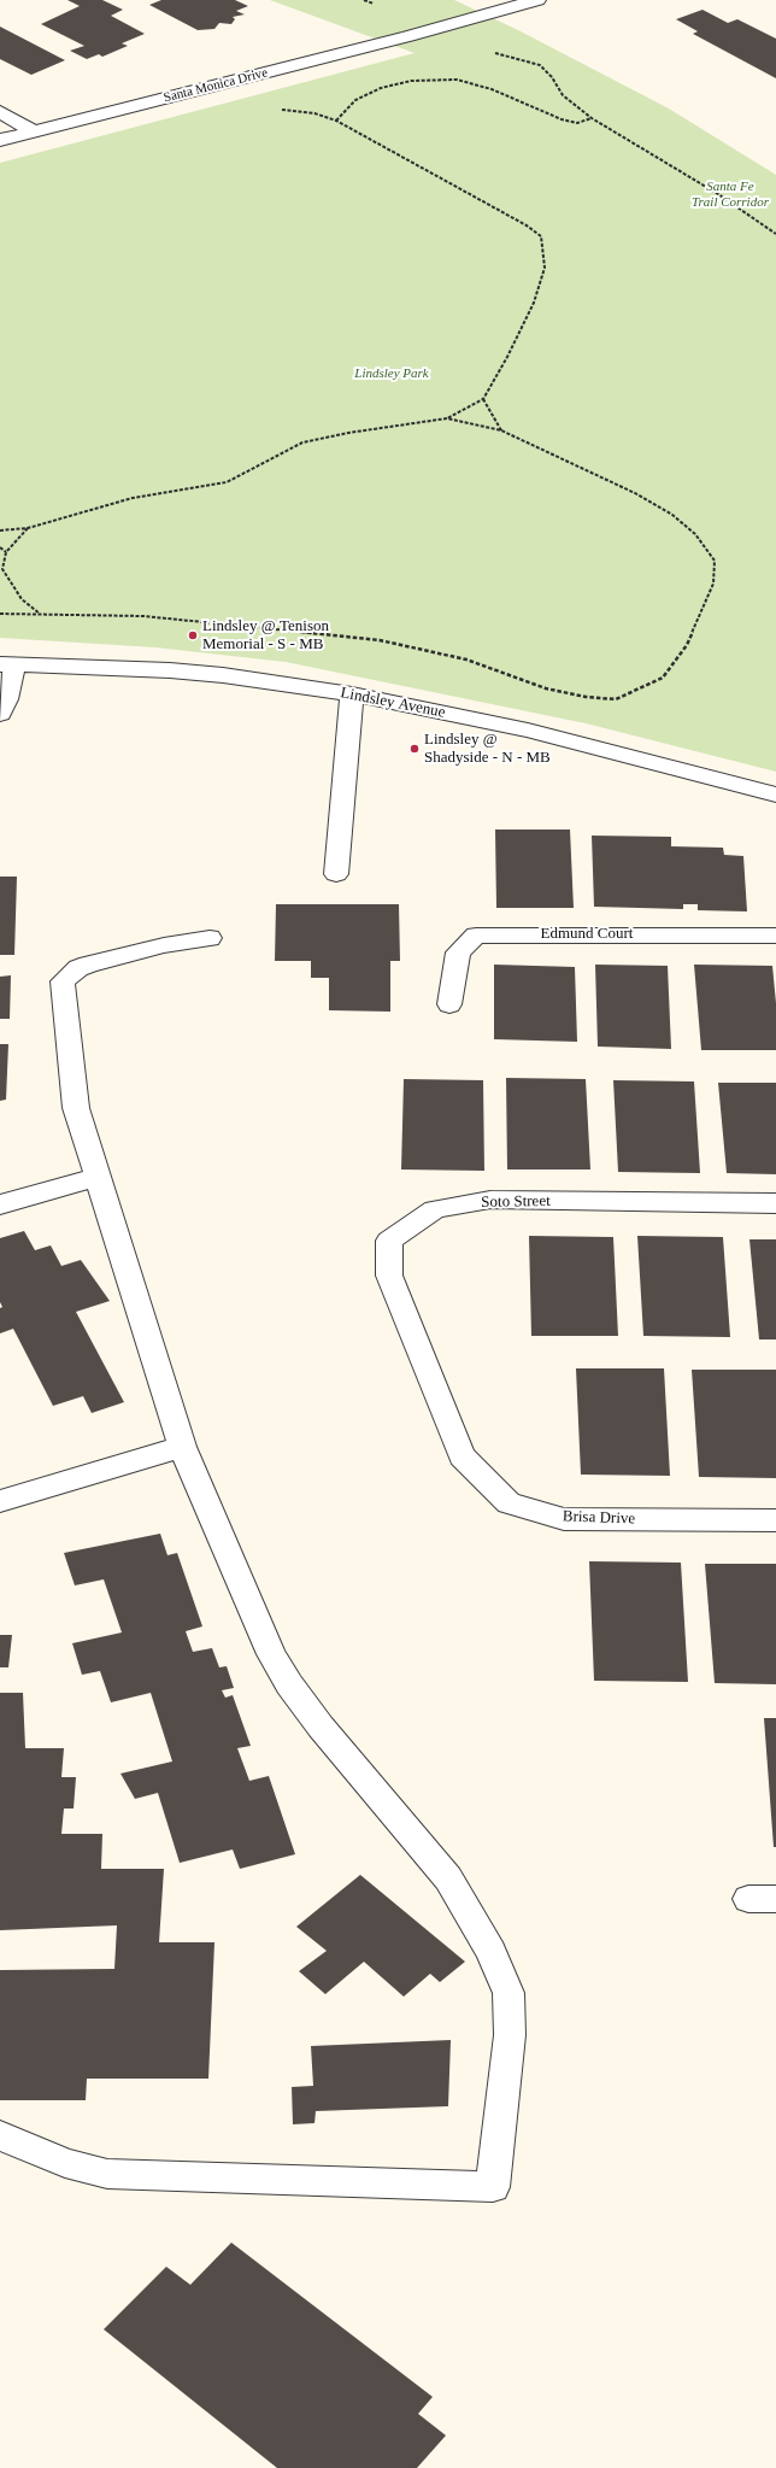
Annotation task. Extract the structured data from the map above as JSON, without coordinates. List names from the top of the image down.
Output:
{
  "streets": {
    "street": [
      "Santa Monica Drive",
      "Lindsley Avenue",
      "Edmund Court",
      "Soto Street",
      "Brisa Drive"
    ]
  },
  "crossings": [
    ["Soto Street", "Brisa Drive"]
  ],
  "parks": ["Santa Fe Trail Corridor", "Lindsley Park"],
  "places": ["Lindsley @ Tenison Memorial - S - MB", "Lindsley @ Shadyside - N - MB"]
}
